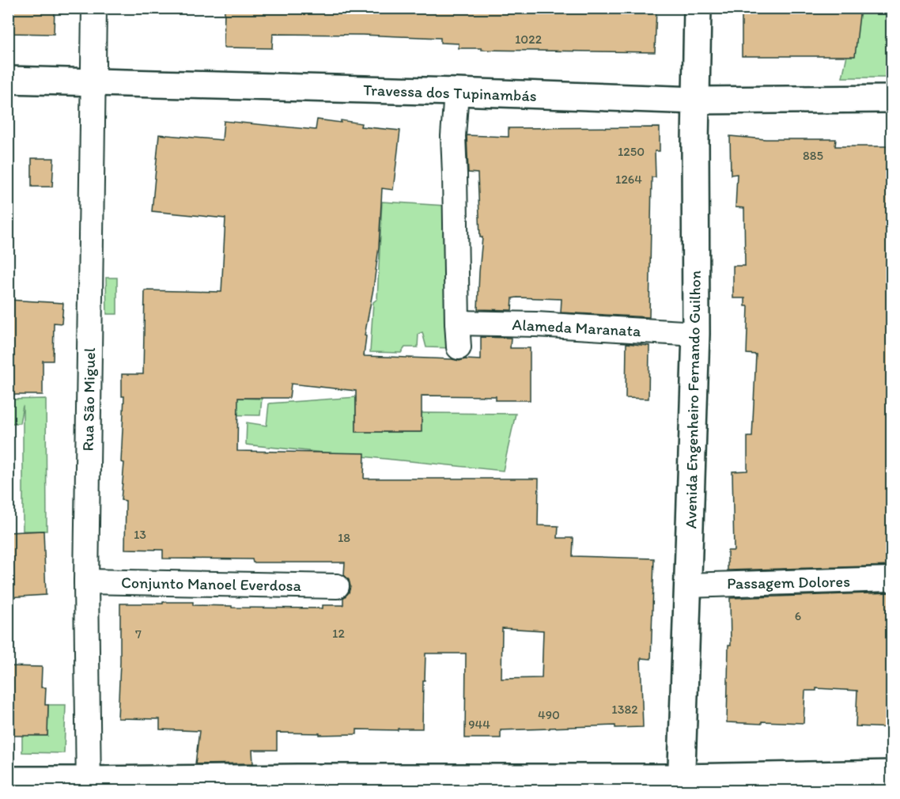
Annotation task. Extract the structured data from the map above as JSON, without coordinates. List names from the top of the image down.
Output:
{
  "streets": {
    "street": [
      "Travessa dos Tupinambás",
      "Alameda Maranata",
      "Rua São Miguel",
      "Avenida Engenheiro Fernando Guilhon",
      "Passagem Dolores",
      "Conjunto Manoel Everdosa"
    ]
  },
  "crossings": [
    ["Travessa dos Tupinambás", "Rua São Miguel"],
    ["Travessa dos Tupinambás", "Avenida Engenheiro Fernando Guilhon"],
    ["Alameda Maranata", "Avenida Engenheiro Fernando Guilhon"],
    ["Rua São Miguel", "Conjunto Manoel Everdosa"],
    ["Avenida Engenheiro Fernando Guilhon", "Passagem Dolores"]
  ],
  "house_numbers": [
    "1022",
    "1250",
    "885",
    "1264",
    "13",
    "18",
    "6",
    "12",
    "7",
    "1382",
    "490",
    "944"
  ]
}
